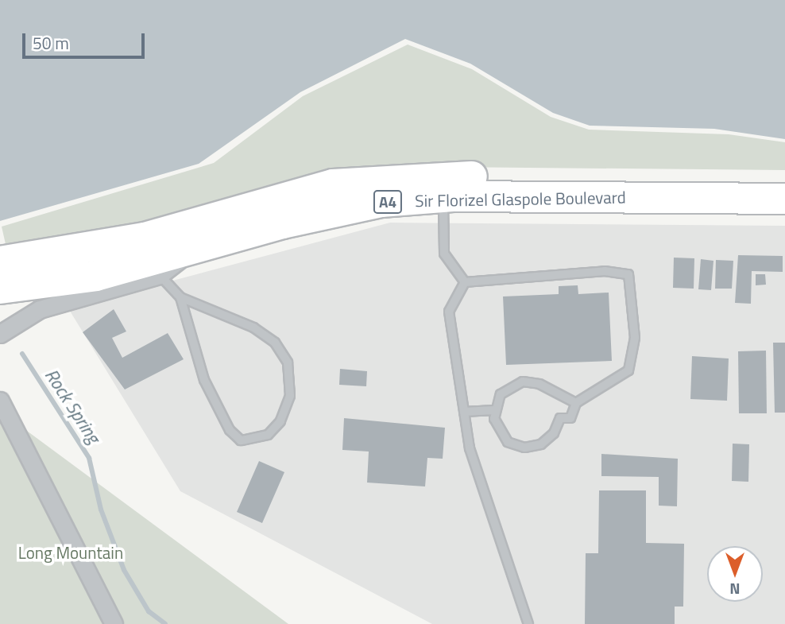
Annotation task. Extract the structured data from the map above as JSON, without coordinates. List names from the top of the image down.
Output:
{
  "streets": {
    "highway": ["Sir Florizel Glaspole Boulevard", "A4"]
  },
  "water": ["Rock Spring"],
  "parks": ["Long Mountain"],
  "scale_bar": "50 m",
  "north": "bottom"
}
